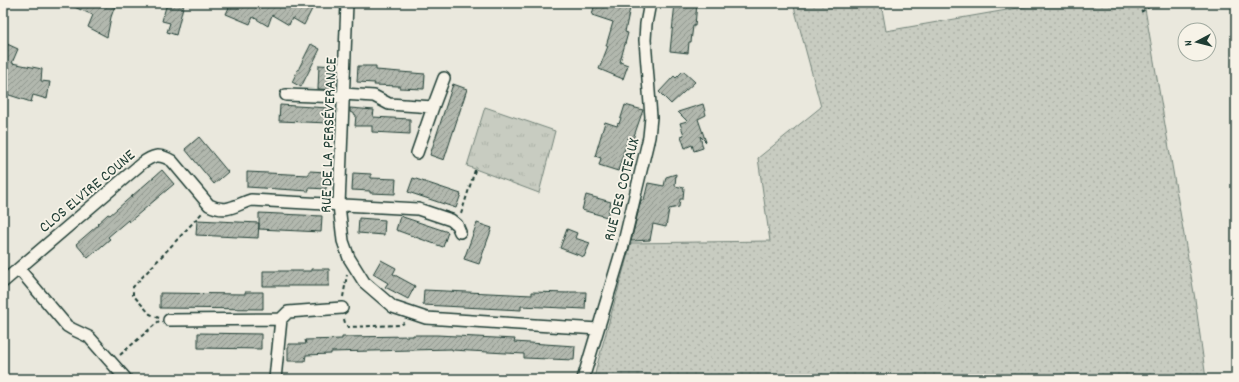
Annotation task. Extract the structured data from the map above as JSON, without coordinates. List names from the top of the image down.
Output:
{
  "streets": {
    "street": ["RUE DE LA PERSÉVERANCE", "RUE DES COTEAUX", "CLOS ELVIRE COUNE"]
  },
  "crossings": [
    ["RUE DE LA PERSÉVERANCE", "RUE DES COTEAUX"]
  ],
  "north": "left"
}
